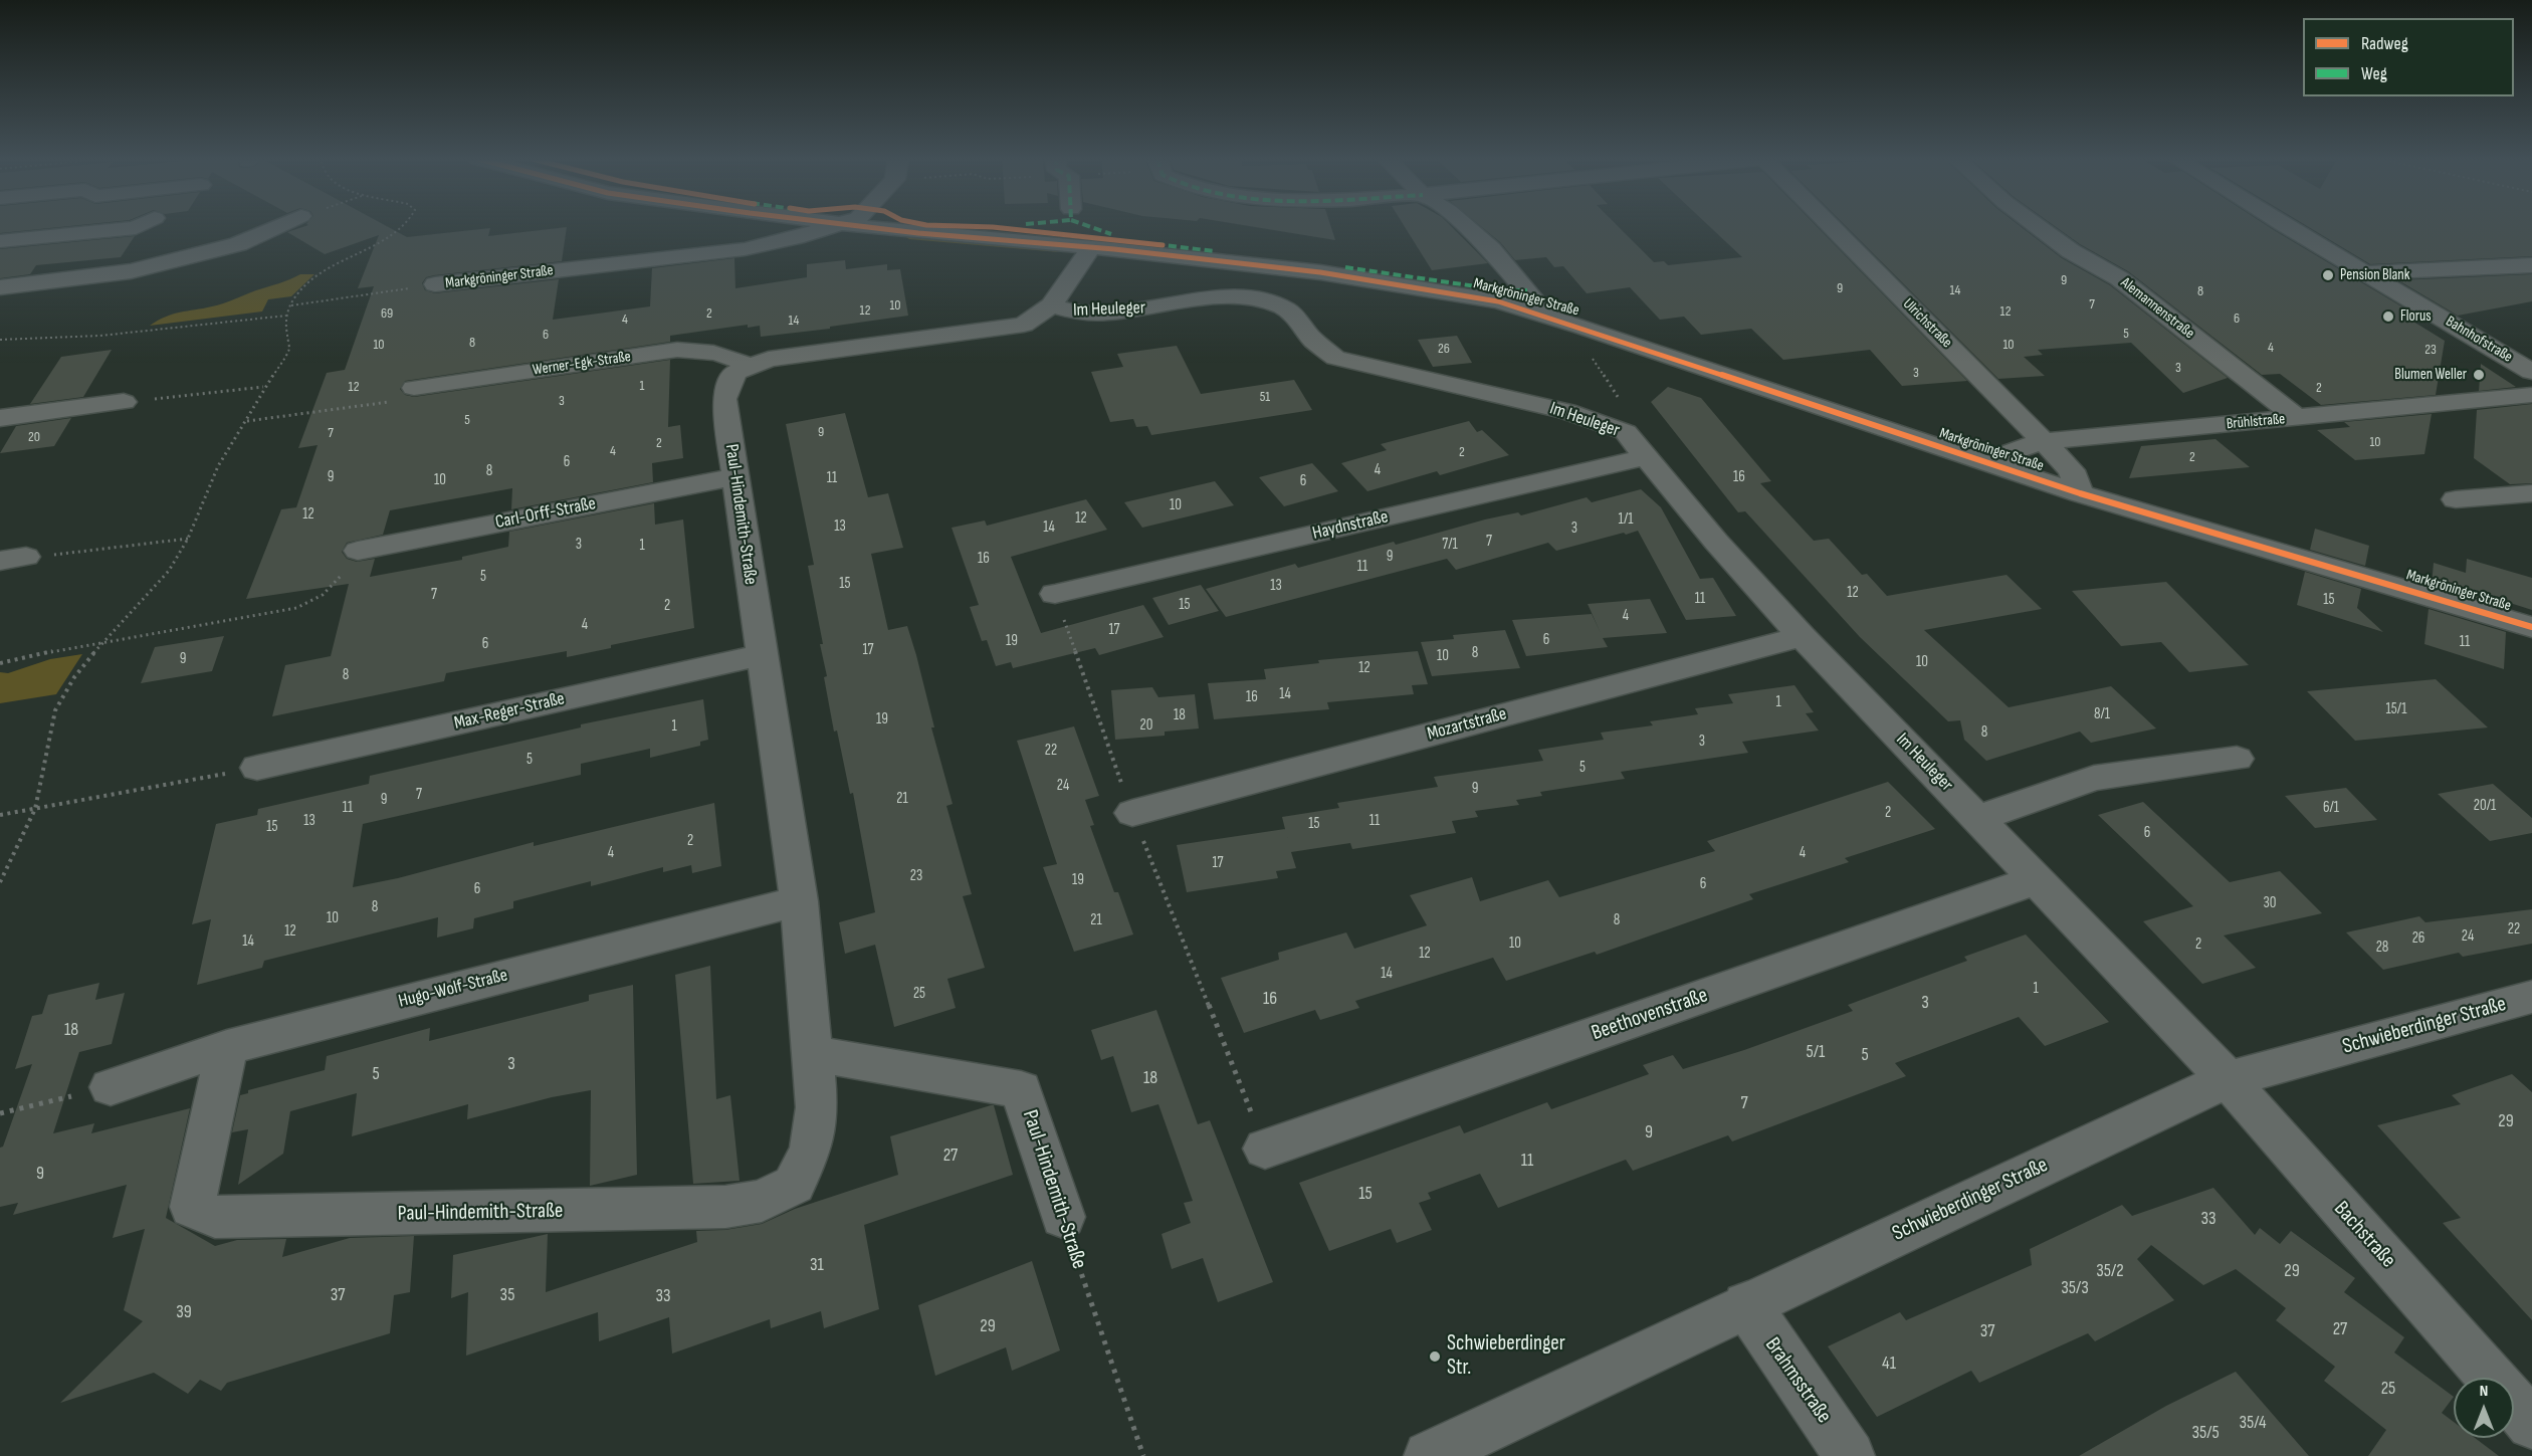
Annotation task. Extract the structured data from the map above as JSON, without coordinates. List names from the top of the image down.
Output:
{
  "streets": {
    "street": [
      "Markgröninger Straße",
      "Alemannenstraße",
      "Im Heuleger",
      "Ulrichstraße",
      "Bahnhofstraße",
      "Werner-Egk-Straße",
      "Brühlstraße",
      "Carl-Orff-Straße",
      "Paul-Hindemith-Straße",
      "Haydnstraße",
      "Max-Reger-Straße",
      "Mozartstraße",
      "Hugo-Wolf-Straße",
      "Beethovenstraße",
      "Schwieberdinger Straße",
      "Bachstraße",
      "Brahmsstraße"
    ]
  },
  "crossings": [
    ["Markgröninger Straße", "Ulrichstraße"],
    ["Markgröninger Straße", "Brühlstraße"],
    ["Alemannenstraße", "Brühlstraße"],
    ["Im Heuleger", "Haydnstraße"],
    ["Im Heuleger", "Mozartstraße"],
    ["Im Heuleger", "Beethovenstraße"],
    ["Im Heuleger", "Schwieberdinger Straße"],
    ["Im Heuleger", "Bachstraße"],
    ["Ulrichstraße", "Brühlstraße"],
    ["Werner-Egk-Straße", "Paul-Hindemith-Straße"],
    ["Carl-Orff-Straße", "Paul-Hindemith-Straße"],
    ["Paul-Hindemith-Straße", "Max-Reger-Straße"],
    ["Paul-Hindemith-Straße", "Hugo-Wolf-Straße"],
    ["Schwieberdinger Straße", "Bachstraße"],
    ["Schwieberdinger Straße", "Brahmsstraße"]
  ],
  "places": [
    "Pension Blank",
    "Florus",
    "Blumen Weller",
    "Schwieberdinger Str."
  ],
  "house_numbers": [
    "9",
    "9",
    "14",
    "8",
    "7",
    "10",
    "12",
    "12",
    "69",
    "2",
    "6",
    "4",
    "14",
    "5",
    "6",
    "8",
    "10",
    "10",
    "4",
    "26",
    "23",
    "3",
    "3",
    "1",
    "12",
    "2",
    "51",
    "3",
    "5",
    "9",
    "7",
    "20",
    "10",
    "2",
    "4",
    "2",
    "2",
    "6",
    "4",
    "8",
    "9",
    "16",
    "11",
    "10",
    "6",
    "10",
    "12",
    "12",
    "1/1",
    "13",
    "14",
    "3",
    "7",
    "3",
    "7/1",
    "1",
    "9",
    "16",
    "11",
    "5",
    "15",
    "13",
    "12",
    "7",
    "11",
    "15",
    "15",
    "2",
    "4",
    "4",
    "17",
    "6",
    "19",
    "11",
    "6",
    "17",
    "8",
    "10",
    "9",
    "10",
    "12",
    "8",
    "14",
    "16",
    "1",
    "15/1",
    "8/1",
    "18",
    "19",
    "20",
    "1",
    "8",
    "3",
    "22",
    "5",
    "5",
    "24",
    "9",
    "7",
    "21",
    "9",
    "20/1",
    "11",
    "6/1",
    "2",
    "13",
    "11",
    "15",
    "15",
    "6",
    "2",
    "4",
    "4",
    "17",
    "23",
    "19",
    "6",
    "6",
    "30",
    "8",
    "10",
    "21",
    "8",
    "22",
    "12",
    "24",
    "26",
    "14",
    "10",
    "2",
    "28",
    "12",
    "14",
    "1",
    "25",
    "16",
    "3",
    "18",
    "5/1",
    "5",
    "3",
    "5",
    "18",
    "7",
    "29",
    "9",
    "27",
    "11",
    "9",
    "15",
    "33",
    "31",
    "35/2",
    "29",
    "35/3",
    "37",
    "35",
    "33",
    "39",
    "29",
    "27",
    "37",
    "41",
    "25",
    "35/4",
    "35/5"
  ],
  "legend": ["Radweg", "Weg"],
  "north": "top"
}
